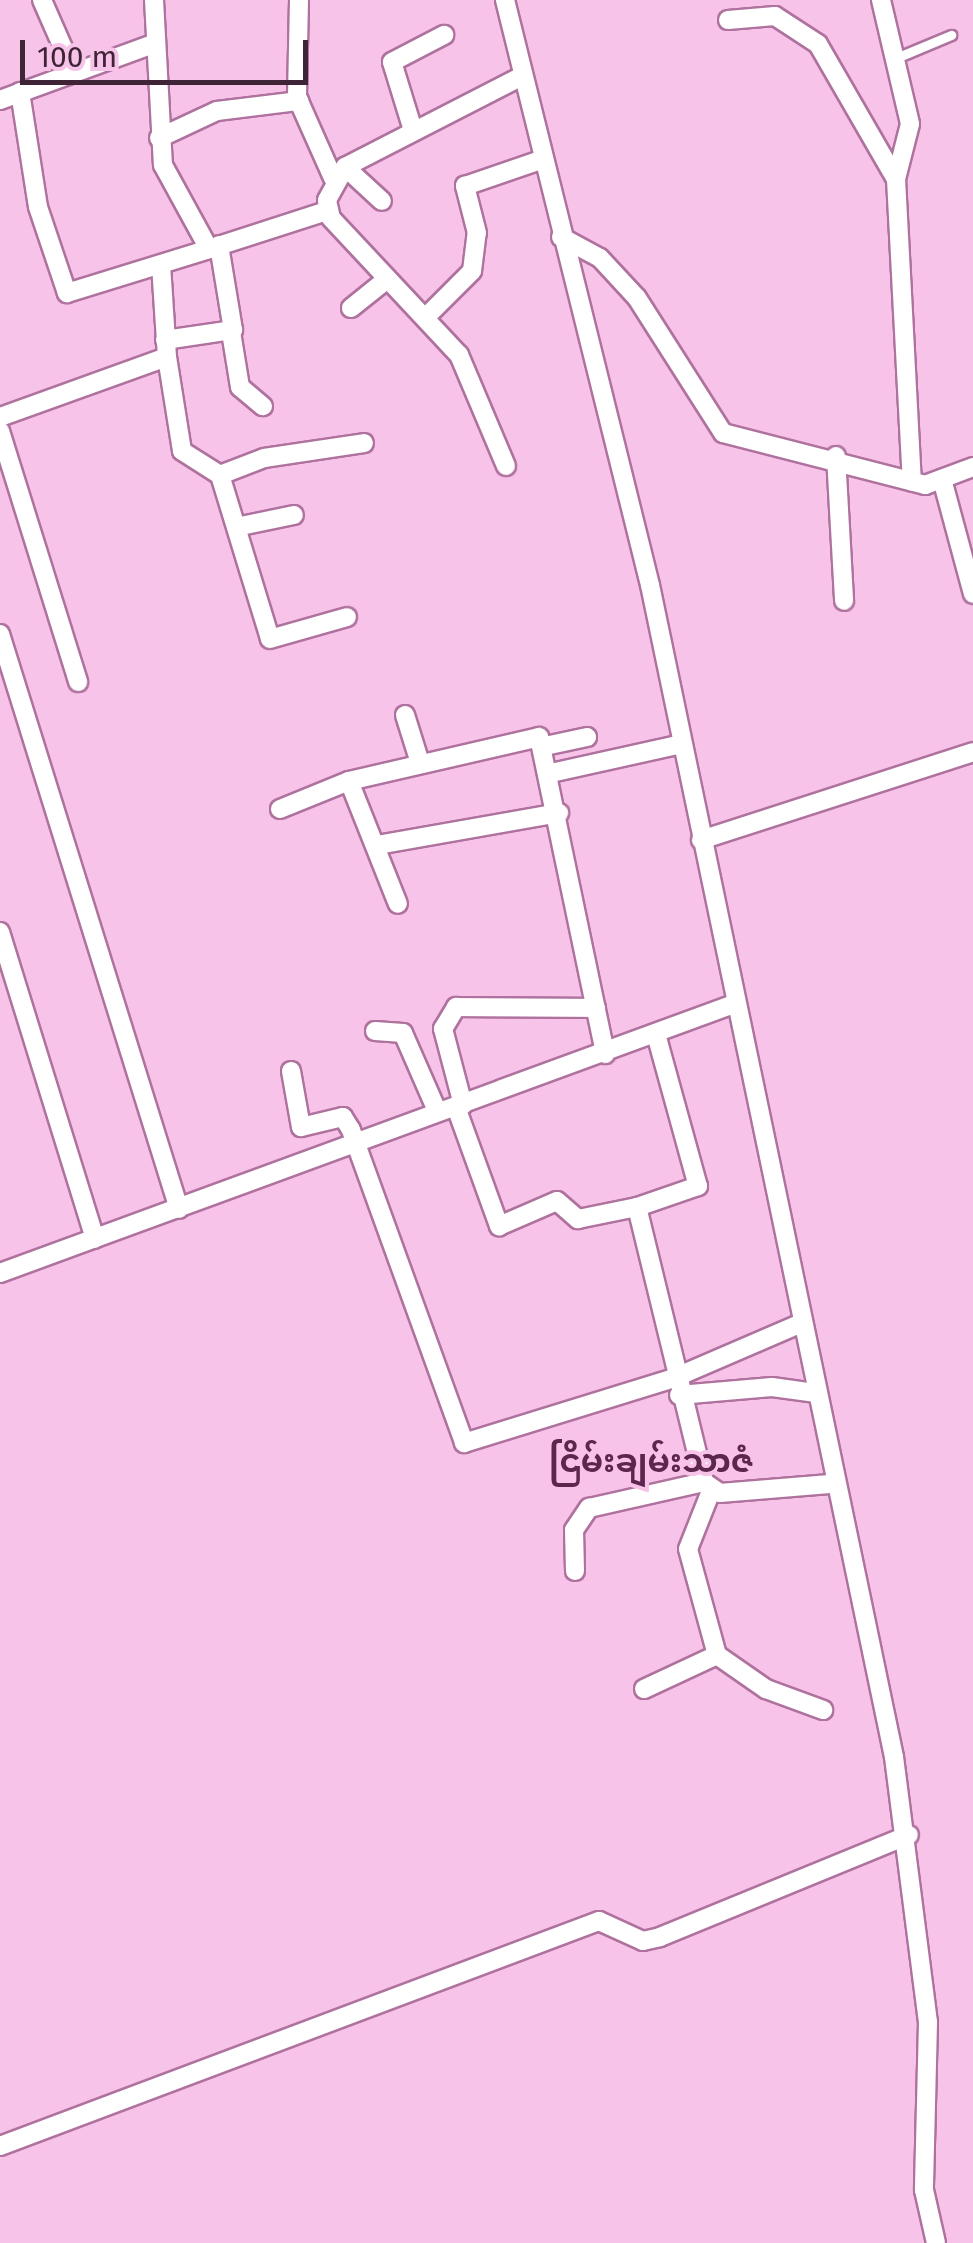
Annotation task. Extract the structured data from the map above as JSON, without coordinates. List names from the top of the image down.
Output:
{
  "districts": ["ငြိမ်းချမ်းသာဇံ"],
  "scale_bar": "100 m"
}
